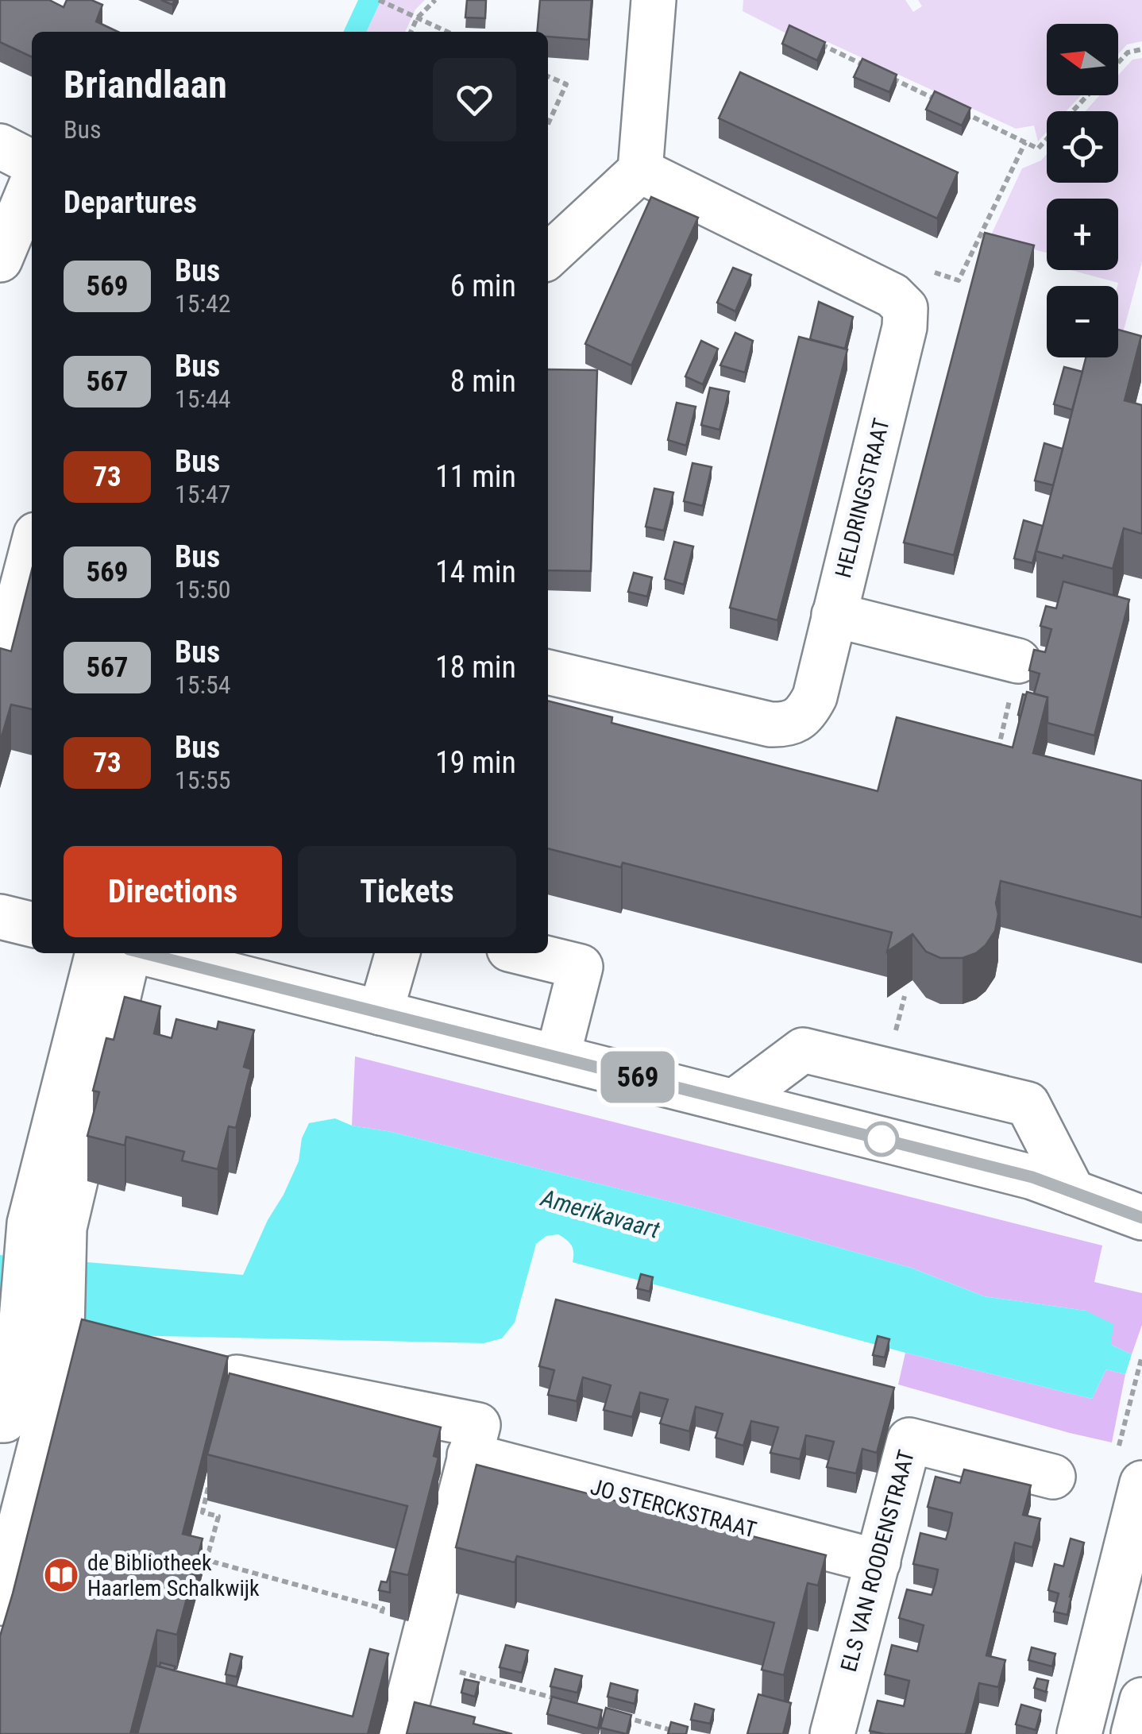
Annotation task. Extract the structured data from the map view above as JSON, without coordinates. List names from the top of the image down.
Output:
{
  "streets": {
    "street": ["HELDRINGSTRAAT", "JO STERCKSTRAAT", "ELS VAN ROODENSTRAAT"]
  },
  "crossings": [
    ["JO STERCKSTRAAT", "ELS VAN ROODENSTRAAT"]
  ],
  "water": ["Amerikavaart"],
  "places": {
    "library": ["de Bibliotheek Haarlem Schalkwijk"]
  },
  "lines": ["bus line 569"],
  "north": "left",
  "page": {
    "on_map": "569",
    "map_buttons": ["+", "−"],
    "heading": [
      ["Briandlaan", "Bus"],
      "Departures"
    ],
    "list": [
      {
        "mark": "569",
        "name": "Bus",
        "note": "15:42",
        "value": "6 min"
      },
      {
        "mark": "567",
        "name": "Bus",
        "note": "15:44",
        "value": "8 min"
      },
      {
        "mark": "73",
        "name": "Bus",
        "note": "15:47",
        "value": "11 min"
      },
      {
        "mark": "569",
        "name": "Bus",
        "note": "15:50",
        "value": "14 min"
      },
      {
        "mark": "567",
        "name": "Bus",
        "note": "15:54",
        "value": "18 min"
      },
      {
        "mark": "73",
        "name": "Bus",
        "note": "15:55",
        "value": "19 min"
      }
    ],
    "buttons": ["Directions", "Tickets"]
  }
}
